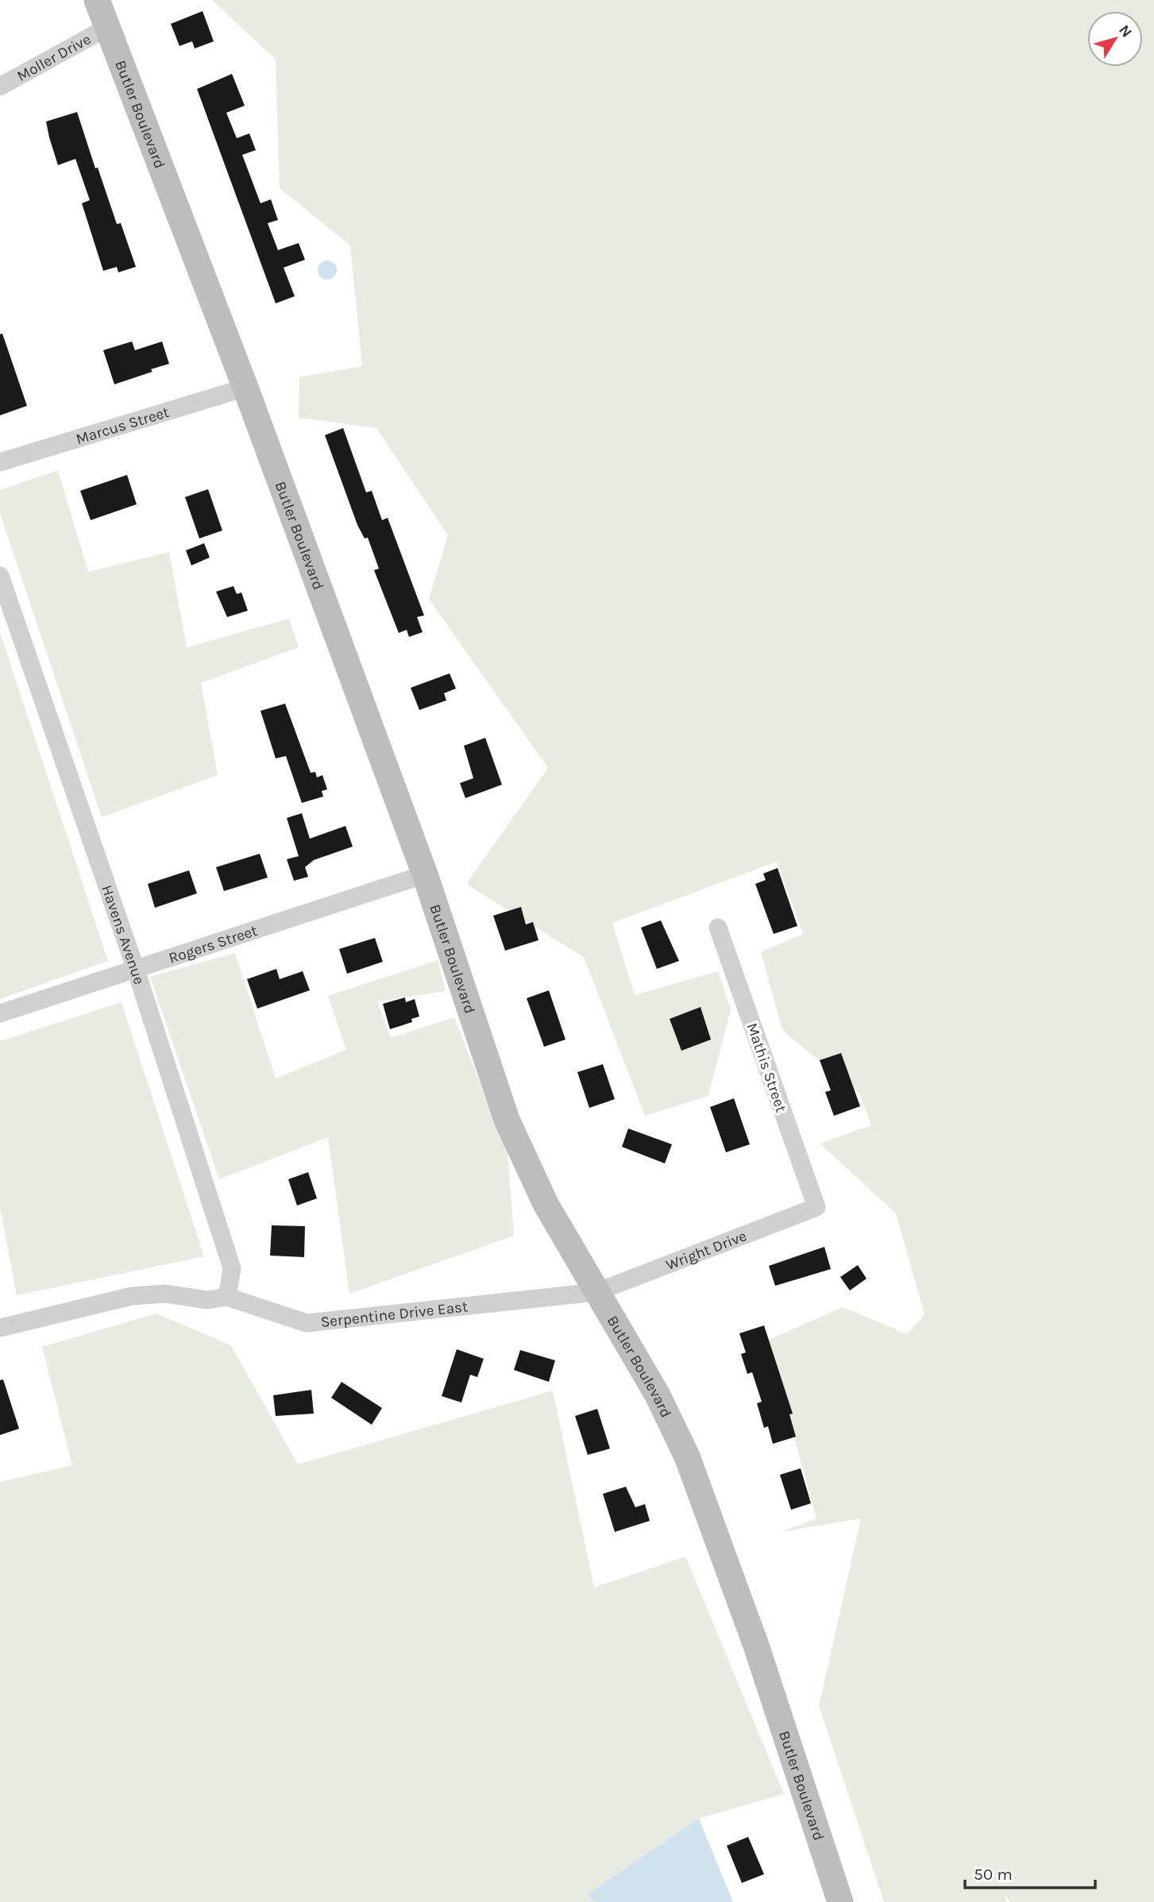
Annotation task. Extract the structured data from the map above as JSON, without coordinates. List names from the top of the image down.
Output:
{
  "streets": {
    "street": [
      "Moller Drive",
      "Butler Boulevard",
      "Marcus Street",
      "Havens Avenue",
      "Rogers Street",
      "Mathis Street",
      "Wright Drive",
      "Serpentine Drive East"
    ]
  },
  "crossings": [
    ["Moller Drive", "Butler Boulevard"],
    ["Butler Boulevard", "Marcus Street"],
    ["Butler Boulevard", "Rogers Street"],
    ["Butler Boulevard", "Wright Drive"],
    ["Butler Boulevard", "Serpentine Drive East"],
    ["Havens Avenue", "Rogers Street"],
    ["Havens Avenue", "Serpentine Drive East"],
    ["Mathis Street", "Wright Drive"],
    ["Wright Drive", "Serpentine Drive East"]
  ],
  "scale_bar": "50 m",
  "north": "top right"
}
